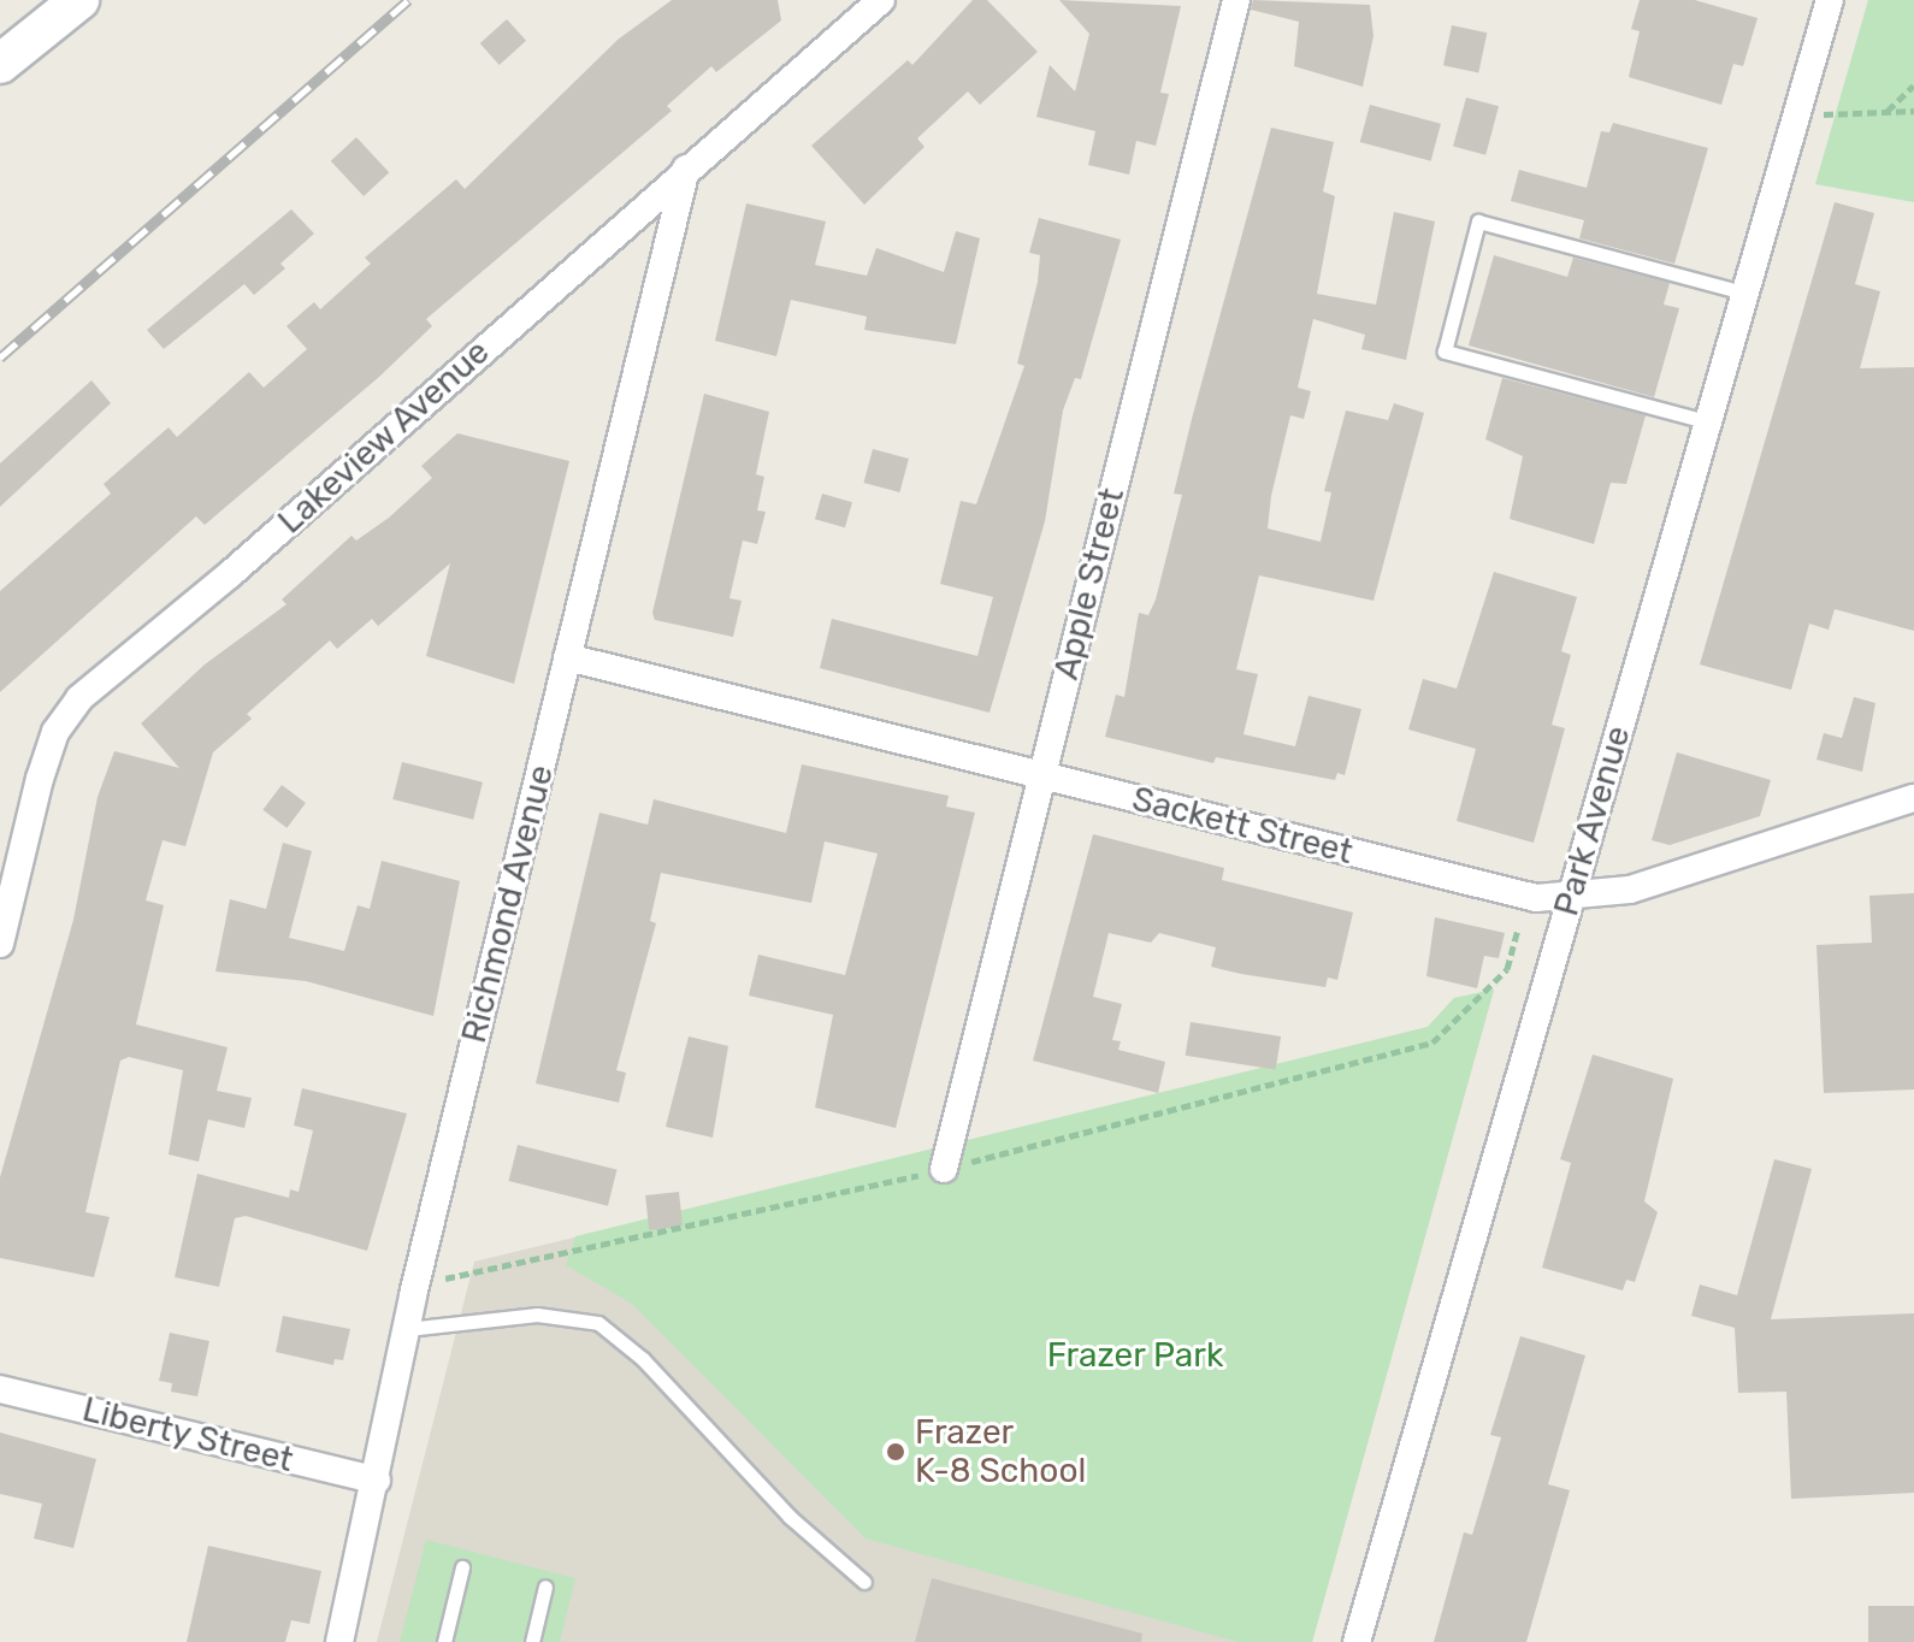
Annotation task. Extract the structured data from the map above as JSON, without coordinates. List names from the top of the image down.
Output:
{
  "streets": {
    "street": [
      "Lakeview Avenue",
      "Apple Street",
      "Park Avenue",
      "Sackett Street",
      "Richmond Avenue",
      "Liberty Street"
    ]
  },
  "crossings": [
    ["Lakeview Avenue", "Richmond Avenue"],
    ["Apple Street", "Sackett Street"],
    ["Park Avenue", "Sackett Street"],
    ["Sackett Street", "Richmond Avenue"],
    ["Richmond Avenue", "Liberty Street"]
  ],
  "parks": ["Frazer Park"],
  "places": ["Frazer K-8 School"]
}
